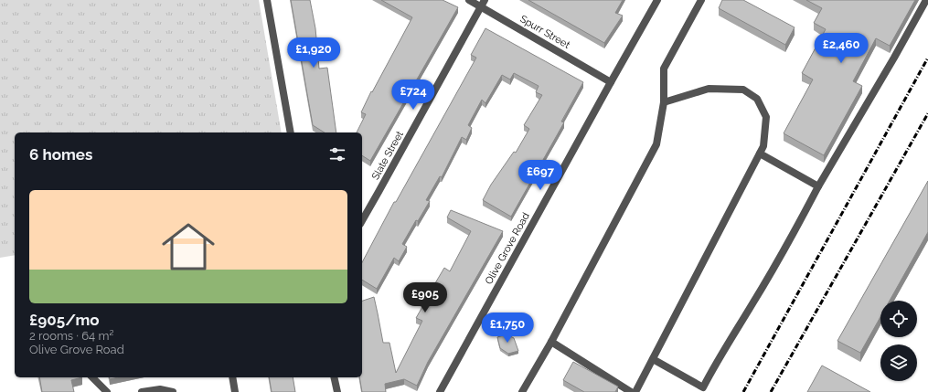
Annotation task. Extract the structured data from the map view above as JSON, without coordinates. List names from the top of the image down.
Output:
{
  "streets": {
    "street": ["Spurr Street", "Slate Street", "Olive Grove Road"]
  },
  "crossings": [
    ["Spurr Street", "Slate Street"],
    ["Spurr Street", "Olive Grove Road"]
  ],
  "page": {
    "price": [
      "£2,460",
      "£1,920",
      "£724",
      "£697",
      "£905",
      "£1,750"
    ],
    "heading": "6 homes",
    "list": [
      {
        "name": "£905/mo",
        "note": "2 rooms · 64 m² · Olive Grove Road"
      }
    ]
  }
}
